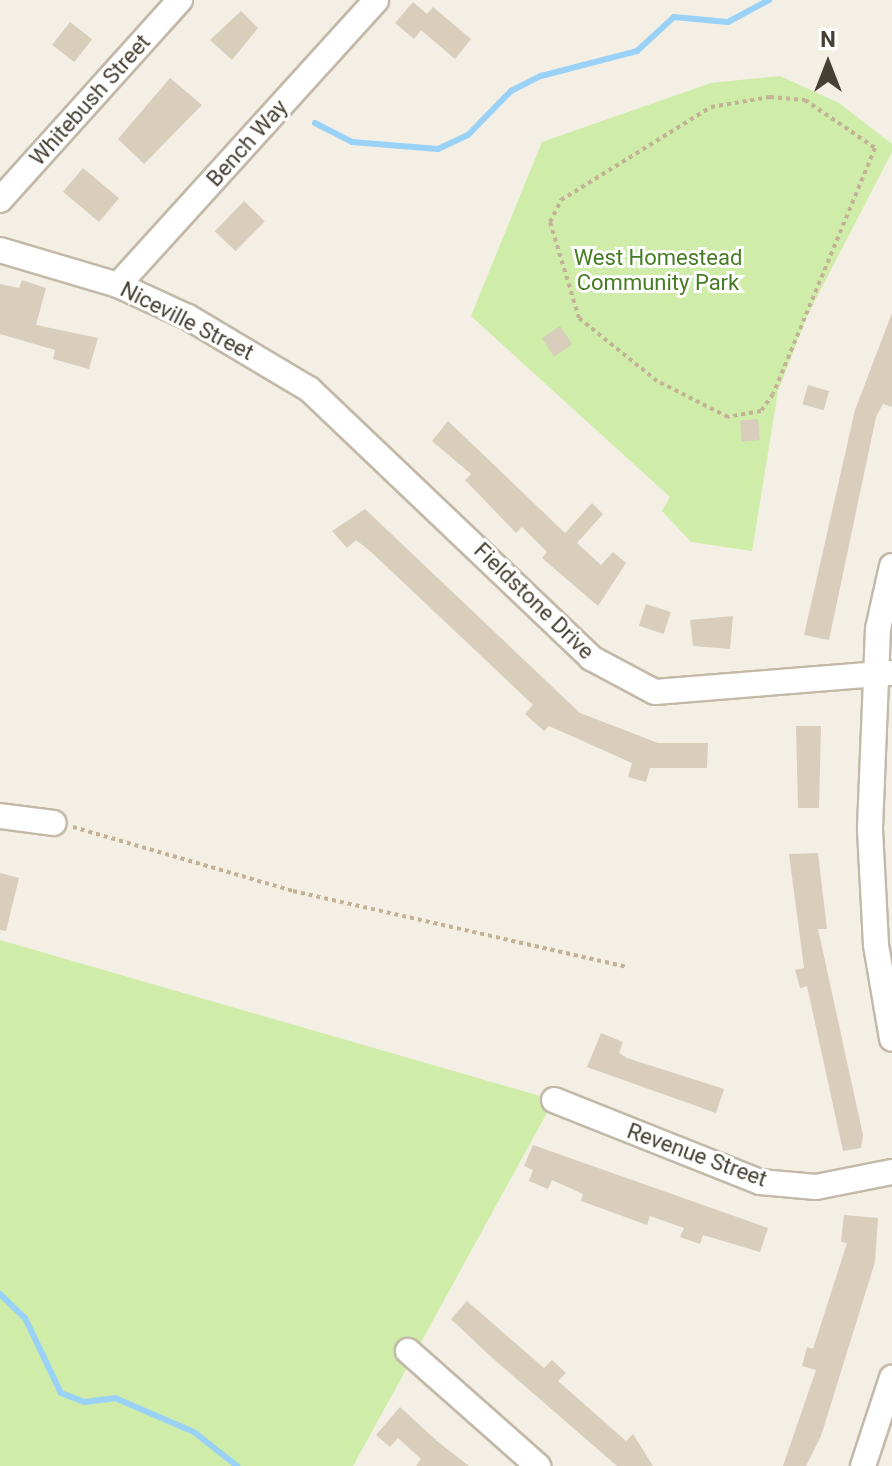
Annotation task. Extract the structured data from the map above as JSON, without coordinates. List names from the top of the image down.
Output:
{
  "streets": {
    "street": [
      "Whitebush Street",
      "Bench Way",
      "Niceville Street",
      "Fieldstone Drive",
      "Revenue Street"
    ]
  },
  "crossings": [
    ["Bench Way", "Niceville Street"],
    ["Niceville Street", "Fieldstone Drive"]
  ],
  "parks": ["West Homestead Community Park"],
  "north": "top"
}
